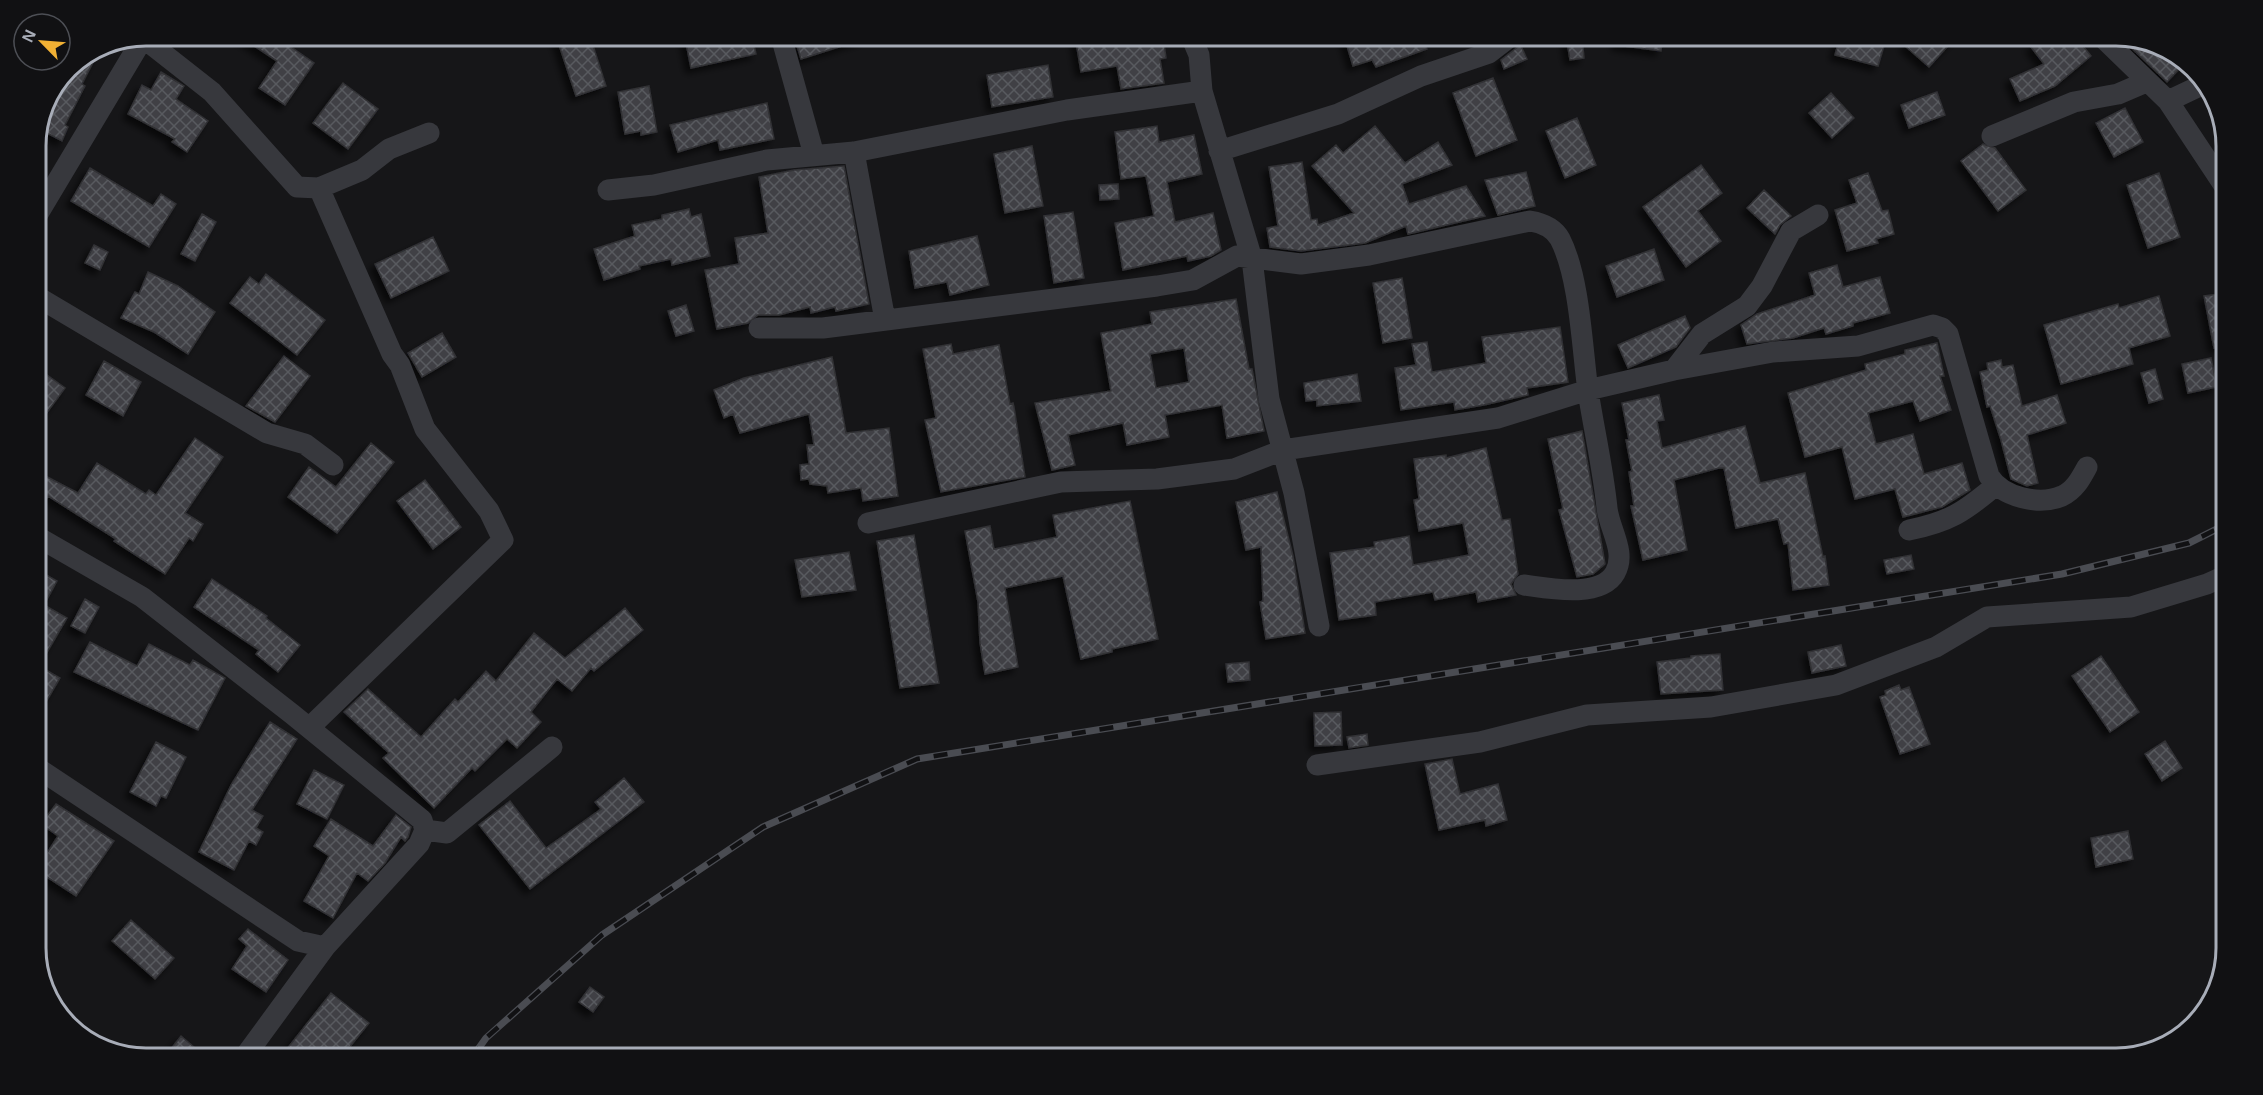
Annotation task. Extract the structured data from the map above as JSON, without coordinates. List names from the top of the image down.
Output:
{
  "north": "top left"
}
